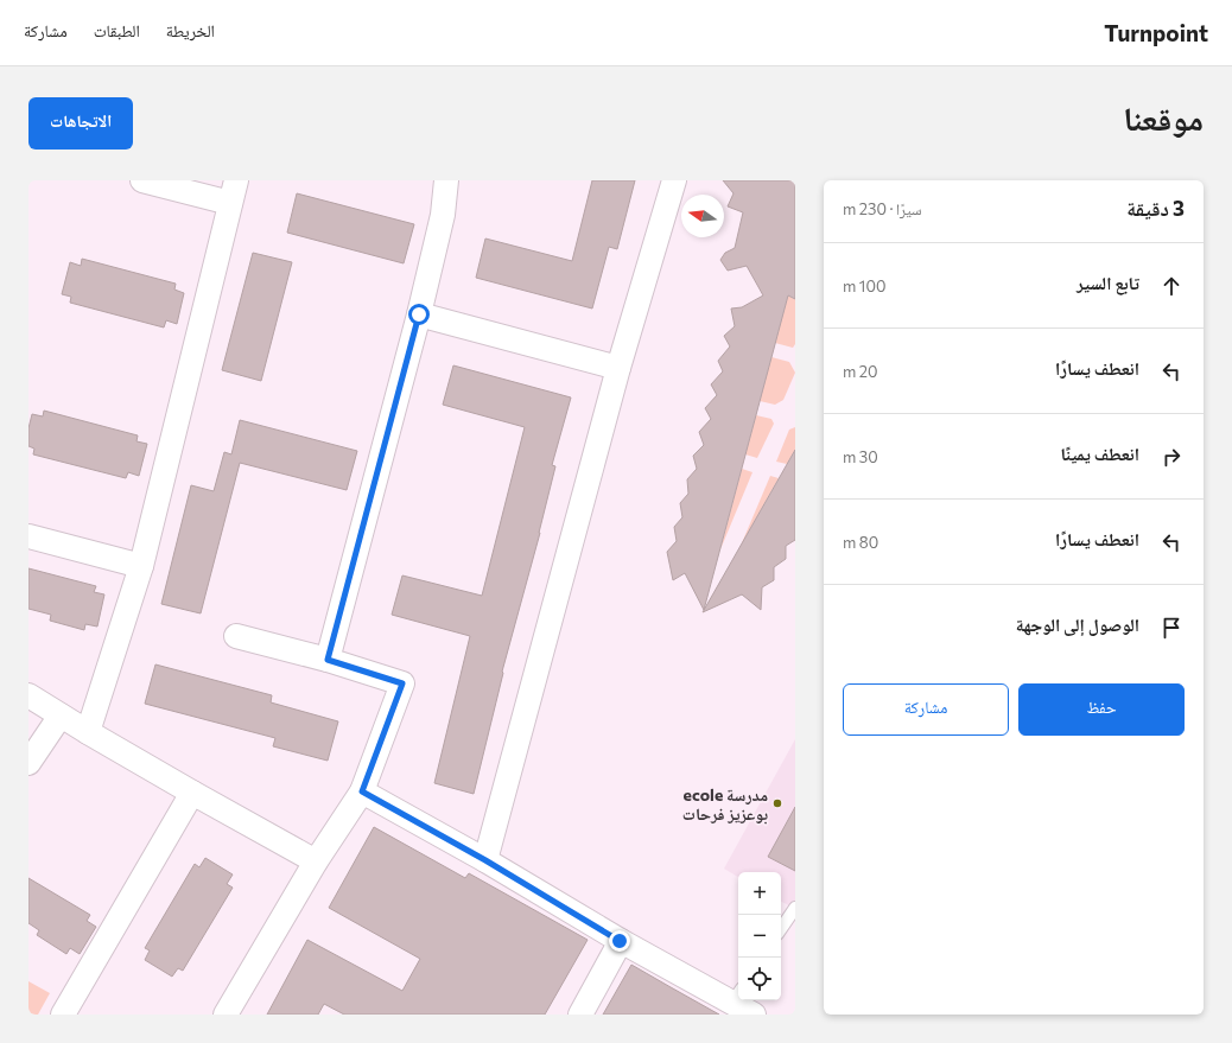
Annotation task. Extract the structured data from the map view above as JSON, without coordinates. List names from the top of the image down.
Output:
{
  "places": ["ecole مدرسة بوعزيز فرحات"],
  "north": "left",
  "page": {
    "header": "Turnpoint",
    "nav": ["الخريطة", "الطبقات", "مشاركة"],
    "title": "موقعنا",
    "buttons": [
      "الاتجاهات",
      ["حفظ", "مشاركة"]
    ],
    "heading": ["3 دقيقة", "سيرًا · 230 m"],
    "list": [
      ["تابع السير", "100 m"],
      ["انعطف يسارًا", "20 m"],
      ["انعطف يمينًا", "30 m"],
      ["انعطف يسارًا", "80 m"],
      "الوصول إلى الوجهة"
    ],
    "map_buttons": ["+", "−"]
  }
}
